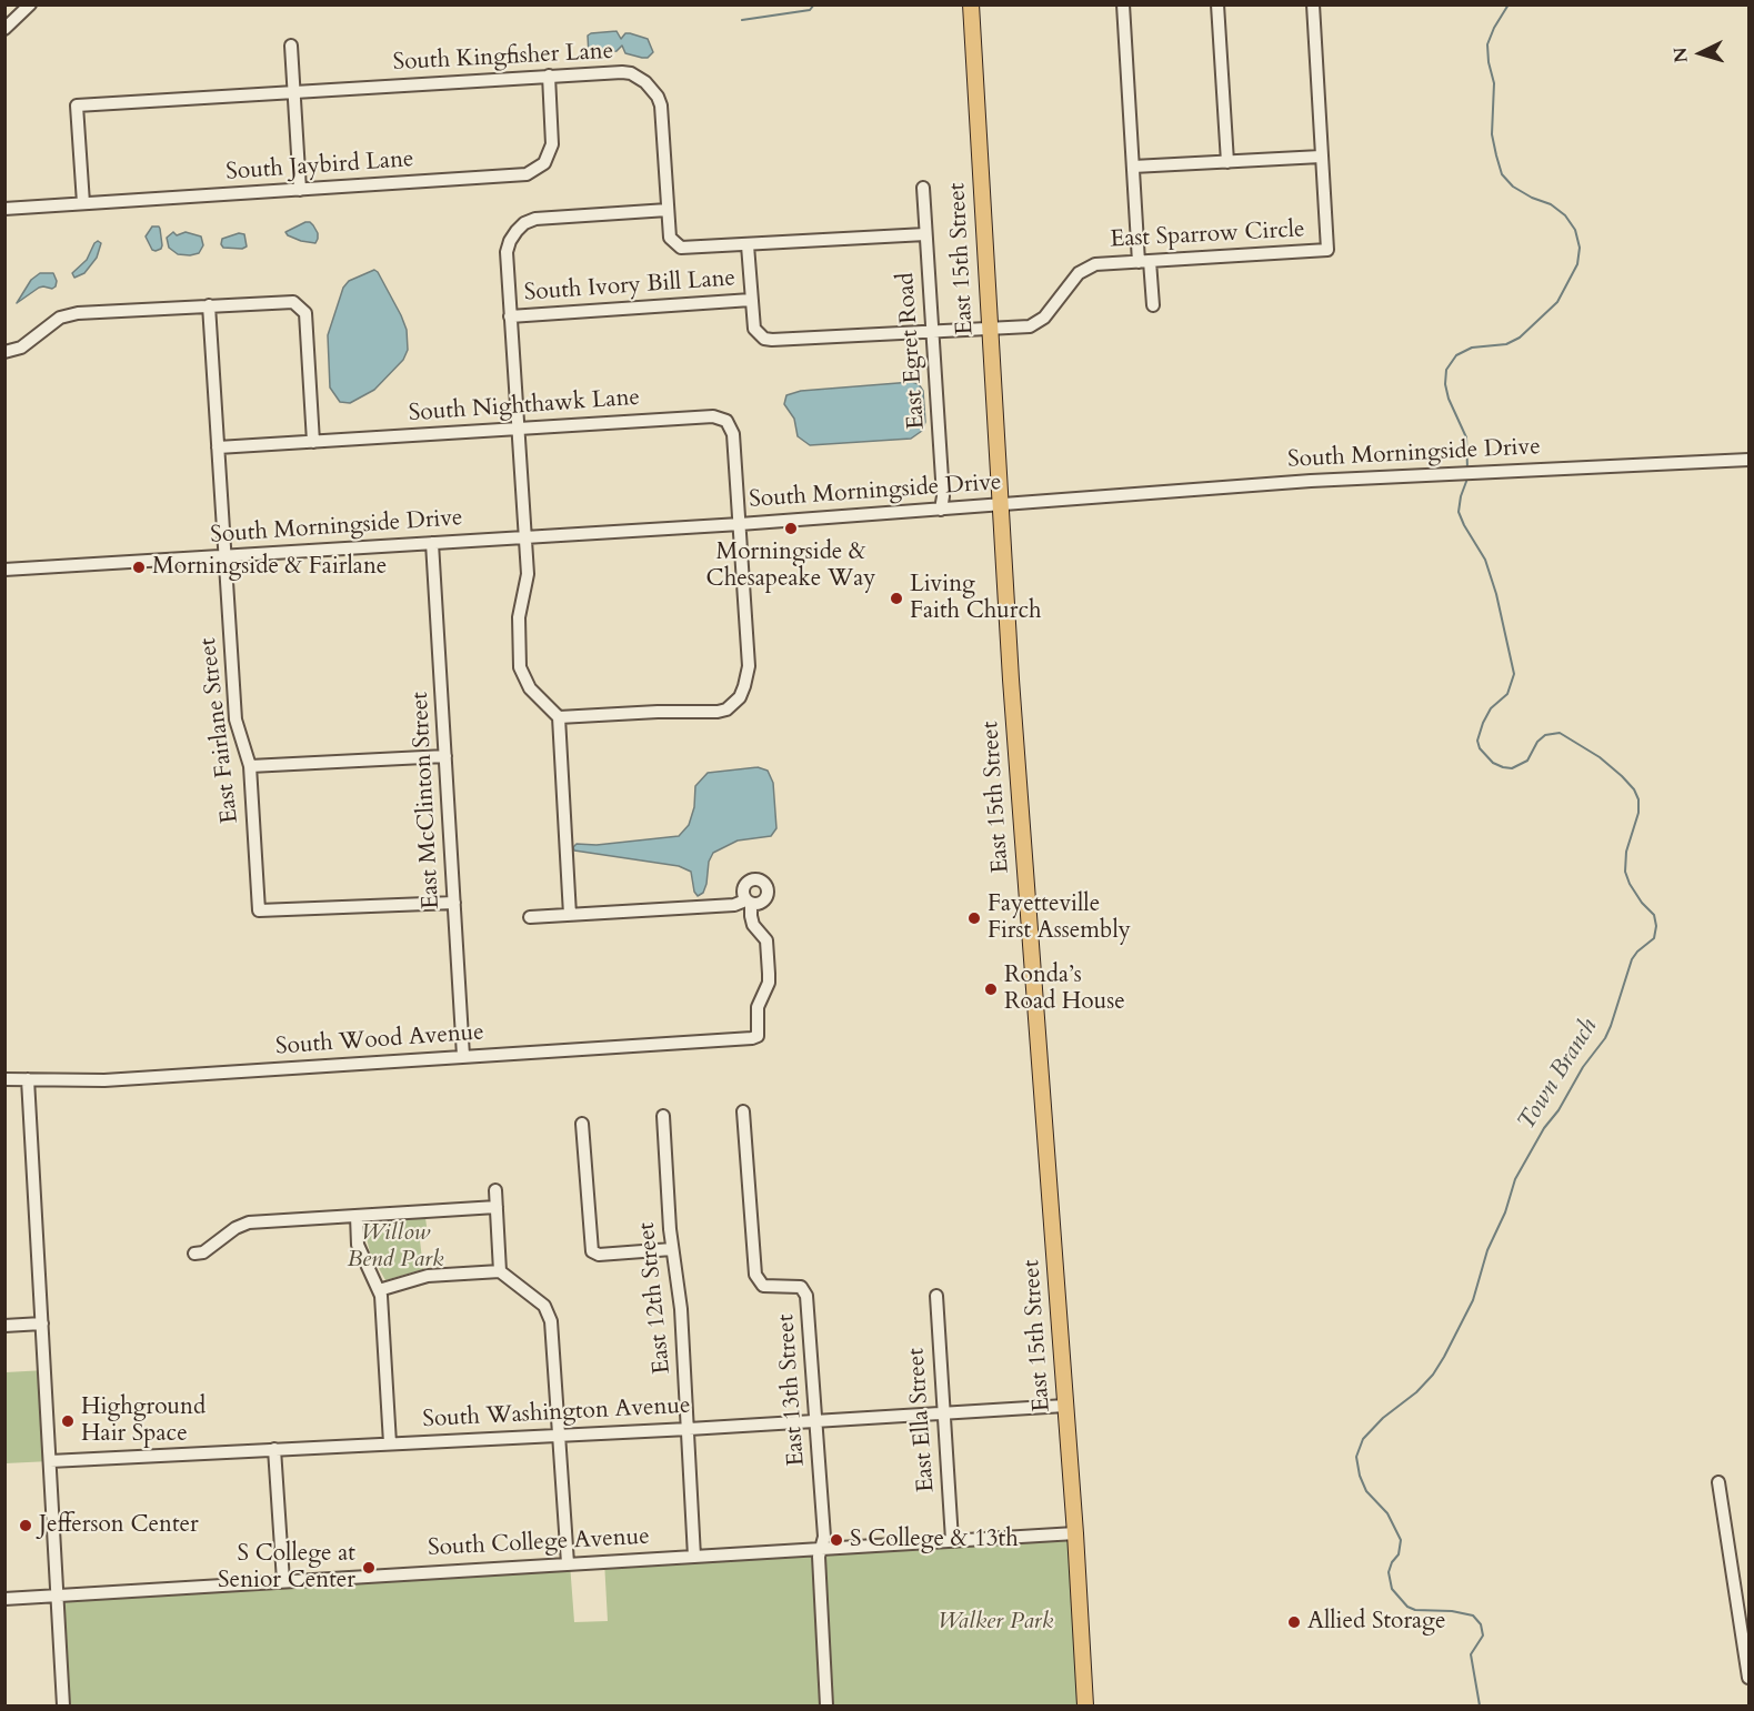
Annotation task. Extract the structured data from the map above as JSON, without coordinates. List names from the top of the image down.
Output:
{
  "streets": {
    "main road": ["East 15th Street"],
    "street": [
      "South Kingfisher Lane",
      "South Jaybird Lane",
      "East Sparrow Circle",
      "South Ivory Bill Lane",
      "East Egret Road",
      "South Nighthawk Lane",
      "South Morningside Drive",
      "East Fairlane Street",
      "East McClinton Street",
      "South Wood Avenue",
      "East 12th Street",
      "East 13th Street",
      "South Washington Avenue",
      "East Ella Street",
      "South College Avenue"
    ]
  },
  "crossings": [
    ["South Kingfisher Lane", "South Jaybird Lane"],
    ["South Kingfisher Lane", "East Sparrow Circle"],
    ["South Kingfisher Lane", "East Egret Road"],
    ["East Sparrow Circle", "East 15th Street"],
    ["East Sparrow Circle", "South Ivory Bill Lane"],
    ["East Sparrow Circle", "East Egret Road"],
    ["East 15th Street", "South Morningside Drive"],
    ["East 15th Street", "South Washington Avenue"],
    ["East 15th Street", "South College Avenue"],
    ["East Egret Road", "South Morningside Drive"],
    ["South Nighthawk Lane", "South Morningside Drive"],
    ["South Nighthawk Lane", "East Fairlane Street"],
    ["South Morningside Drive", "East Fairlane Street"],
    ["South Morningside Drive", "East McClinton Street"],
    ["East Fairlane Street", "East McClinton Street"],
    ["East McClinton Street", "South Wood Avenue"],
    ["East 12th Street", "South Washington Avenue"],
    ["East 12th Street", "South College Avenue"],
    ["East 13th Street", "South Washington Avenue"],
    ["East 13th Street", "South College Avenue"],
    ["South Washington Avenue", "East Ella Street"],
    ["East Ella Street", "South College Avenue"]
  ],
  "water": ["Town Branch"],
  "parks": ["Willow Bend Park", "Walker Park"],
  "places": [
    "Morningside & Chesapeake Way",
    "Morningside & Fairlane",
    "Living Faith Church",
    "Fayetteville First Assembly",
    "Ronda’s Road House",
    "Highground Hair Space",
    "Jefferson Center",
    "S College & 13th",
    "S College at Senior Center",
    "Allied Storage"
  ],
  "north": "left"
}
